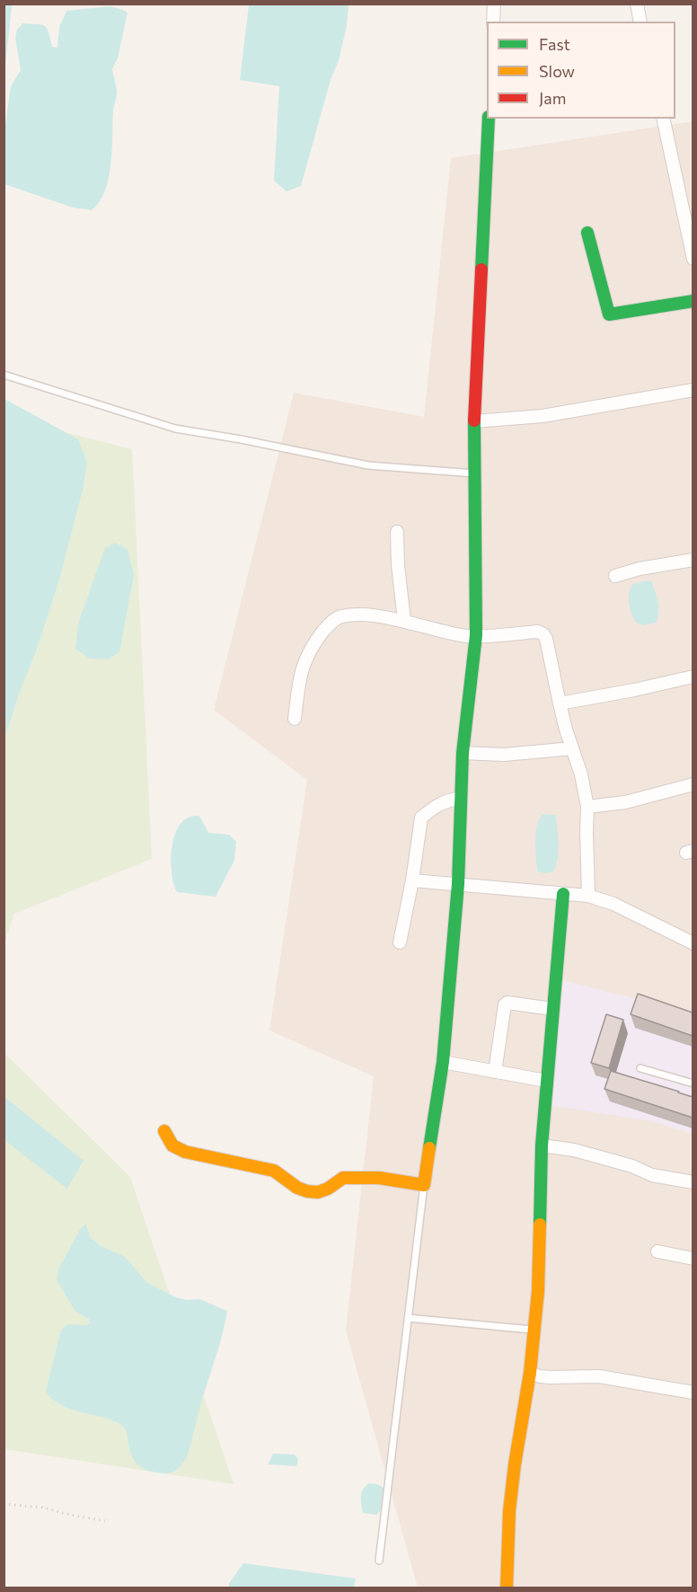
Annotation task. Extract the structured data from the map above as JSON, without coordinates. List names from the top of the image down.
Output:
{
  "legend": ["Fast", "Slow", "Jam"]
}
